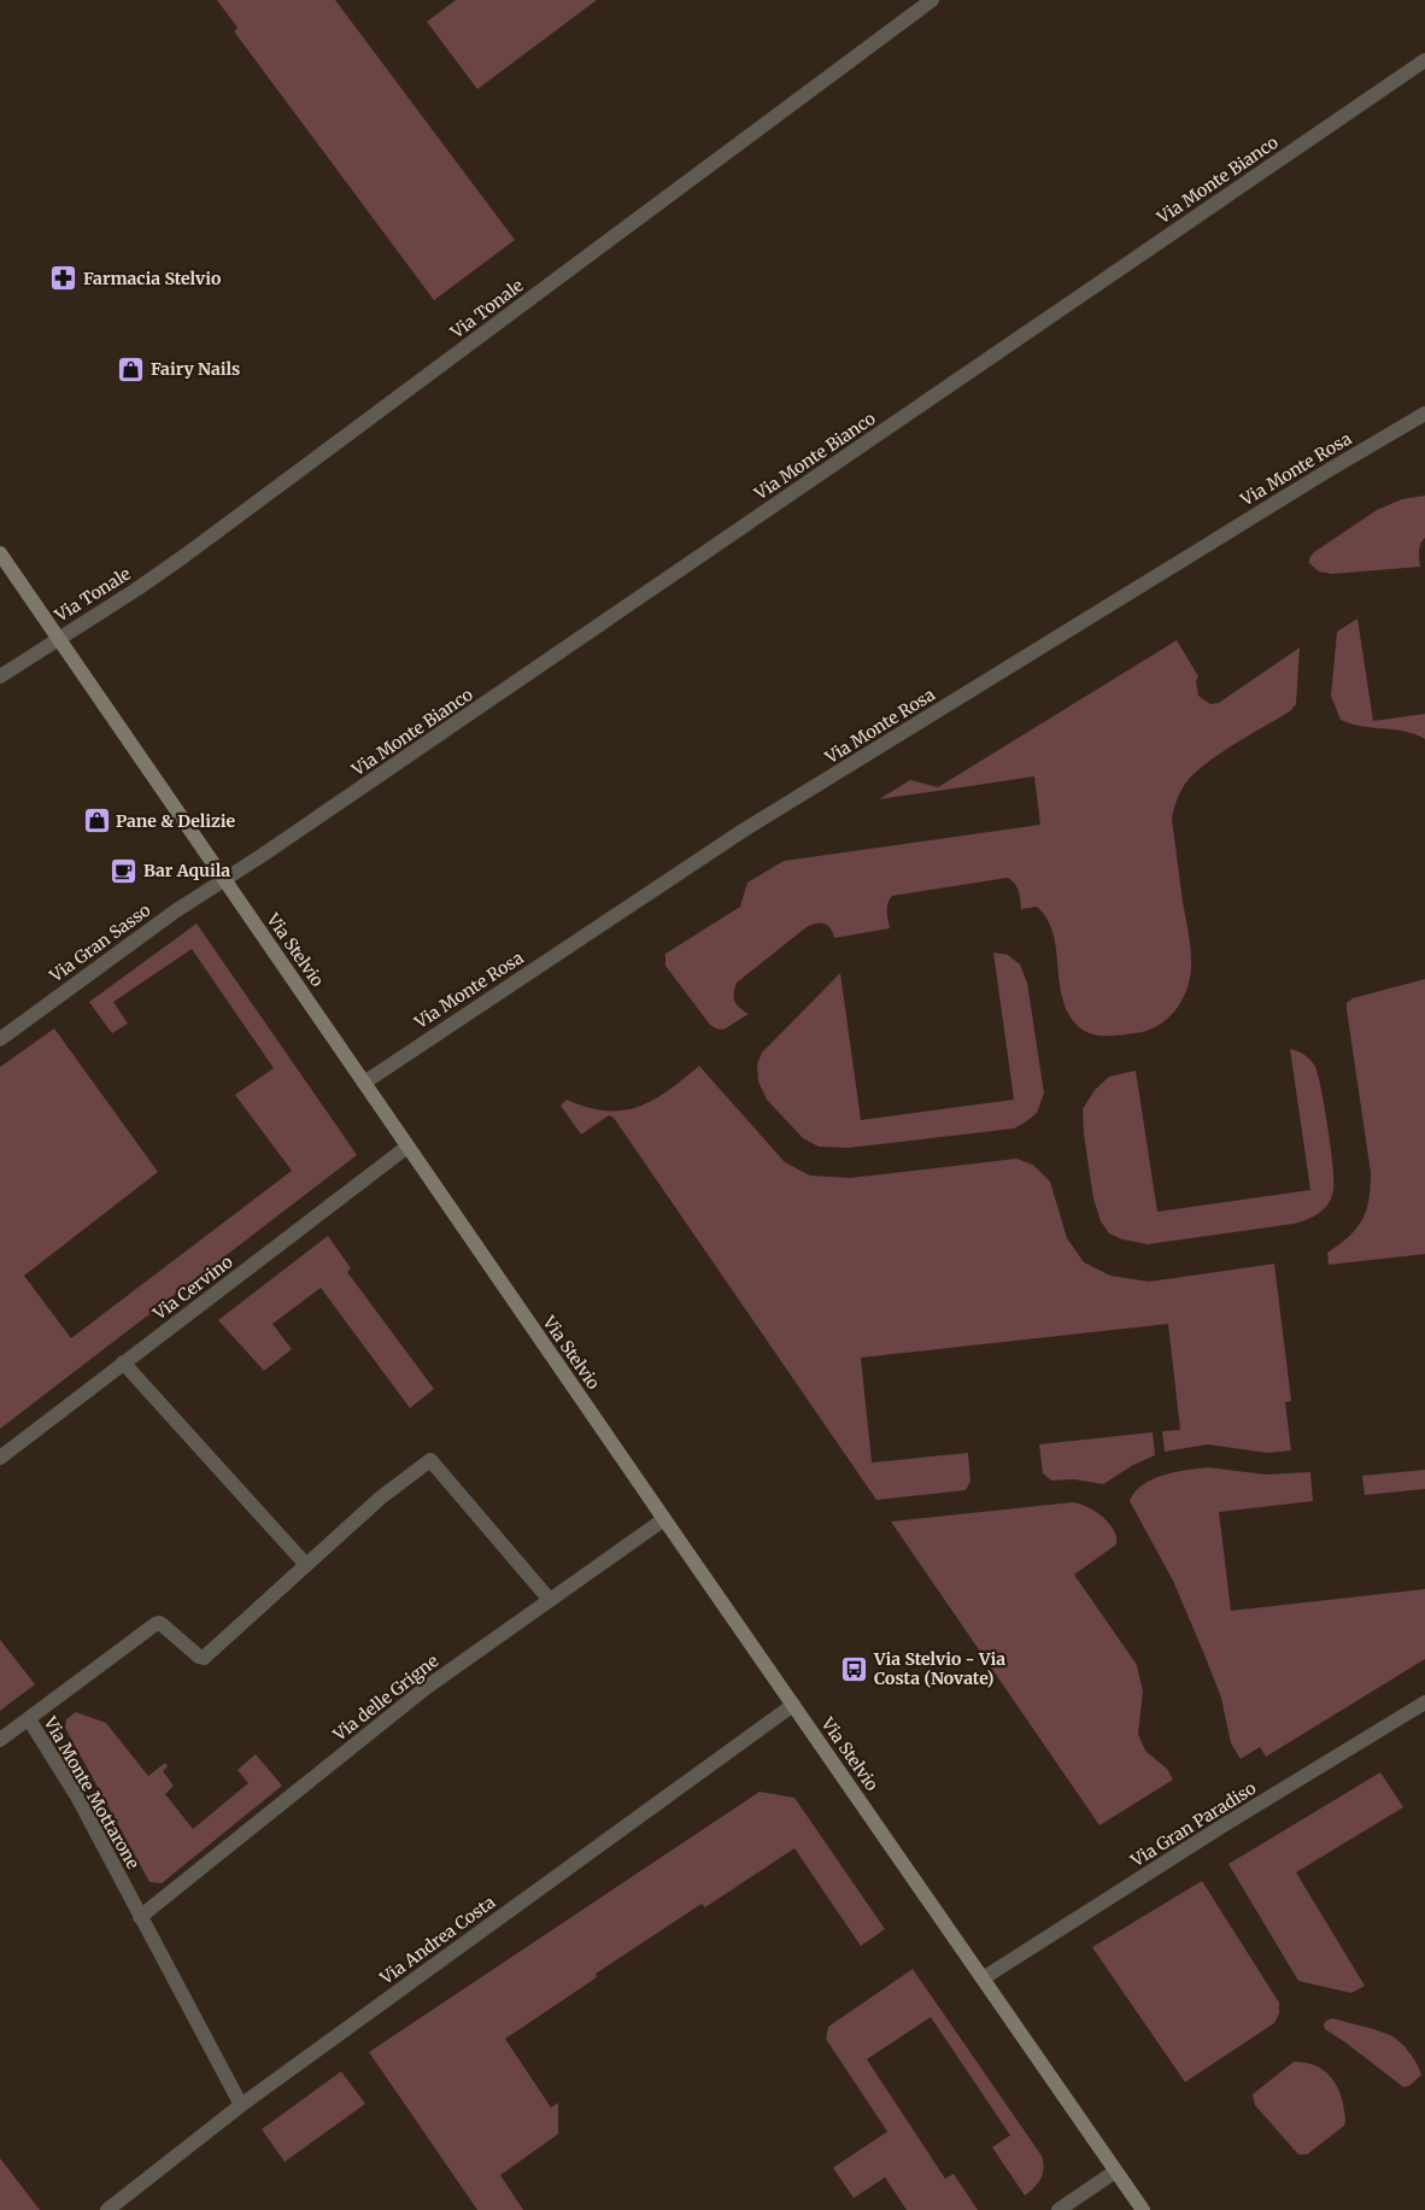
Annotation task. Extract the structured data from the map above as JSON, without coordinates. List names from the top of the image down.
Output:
{
  "streets": {
    "street": [
      "Via Monte Bianco",
      "Via Tonale",
      "Via Monte Rosa",
      "Via Gran Sasso",
      "Via Stelvio",
      "Via Cervino",
      "Via delle Grigne",
      "Via Monte Mottarone",
      "Via Gran Paradiso",
      "Via Andrea Costa"
    ]
  },
  "crossings": [
    ["Via Monte Bianco", "Via Gran Sasso"],
    ["Via Monte Bianco", "Via Stelvio"],
    ["Via Tonale", "Via Stelvio"],
    ["Via Monte Rosa", "Via Stelvio"],
    ["Via Gran Sasso", "Via Stelvio"],
    ["Via Stelvio", "Via Cervino"],
    ["Via Stelvio", "Via delle Grigne"],
    ["Via Stelvio", "Via Gran Paradiso"],
    ["Via Stelvio", "Via Andrea Costa"],
    ["Via delle Grigne", "Via Monte Mottarone"],
    ["Via Monte Mottarone", "Via Andrea Costa"]
  ],
  "places": {
    "pharmacy": ["Farmacia Stelvio"],
    "shop": ["Fairy Nails", "Pane & Delizie"],
    "cafe": ["Bar Aquila"],
    "bus stop": ["Via Stelvio - Via Costa (Novate)"]
  }
}
